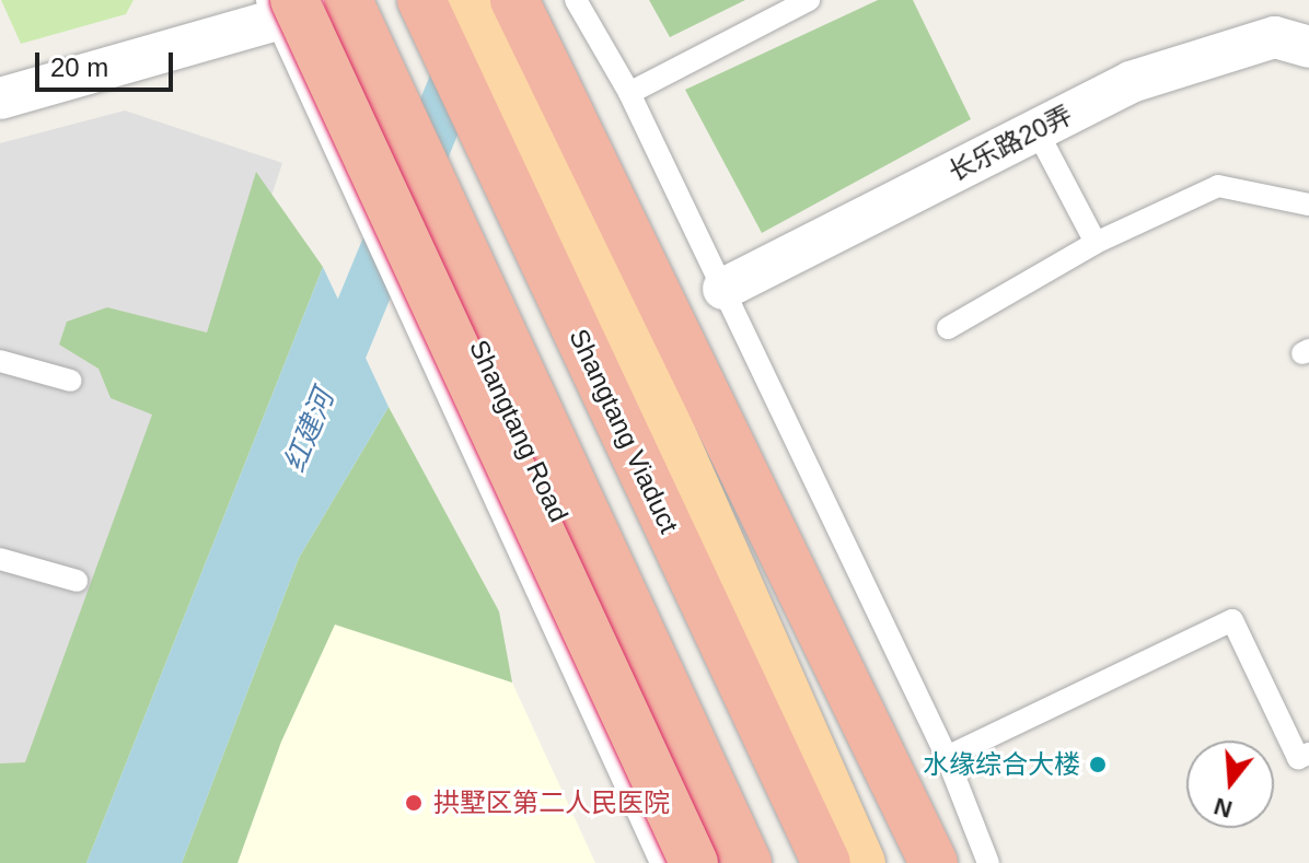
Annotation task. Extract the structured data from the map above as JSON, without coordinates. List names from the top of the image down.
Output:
{
  "streets": {
    "highway": ["Shangtang Viaduct"],
    "main road": ["Shangtang Road"],
    "street": ["长乐路20弄"]
  },
  "water": ["红建河"],
  "places": ["水缘综合大楼", "拱墅区第二人民医院"],
  "scale_bar": "20 m",
  "north": "bottom"
}
